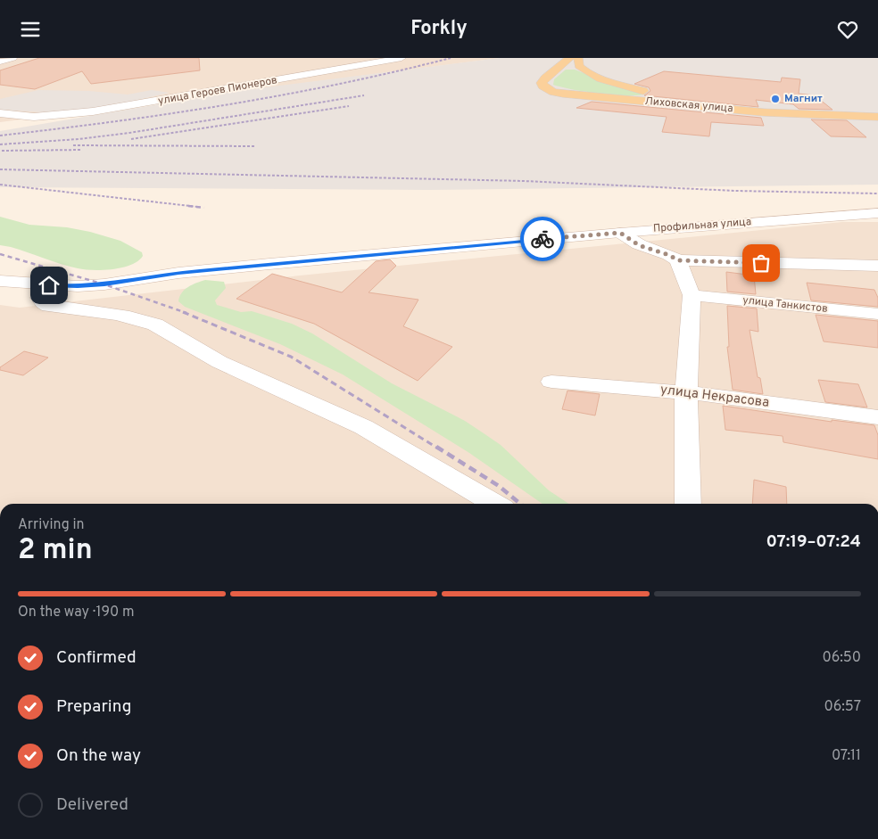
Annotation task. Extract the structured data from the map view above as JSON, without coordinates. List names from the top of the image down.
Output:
{
  "streets": {
    "main road": ["Лиховская улица"],
    "street": [
      "улица Героев Пионеров",
      "Профильная улица",
      "улица Танкистов",
      "улица Некрасова"
    ]
  },
  "places": ["Магнит"],
  "page": {
    "header": "Forkly",
    "heading": ["2 min", "Arriving in", "07:19–07:24"],
    "bar": "On the way · 190 m",
    "list": [
      ["Confirmed", "06:50"],
      ["Preparing", "06:57"],
      ["On the way", "07:11"],
      "Delivered"
    ]
  }
}
